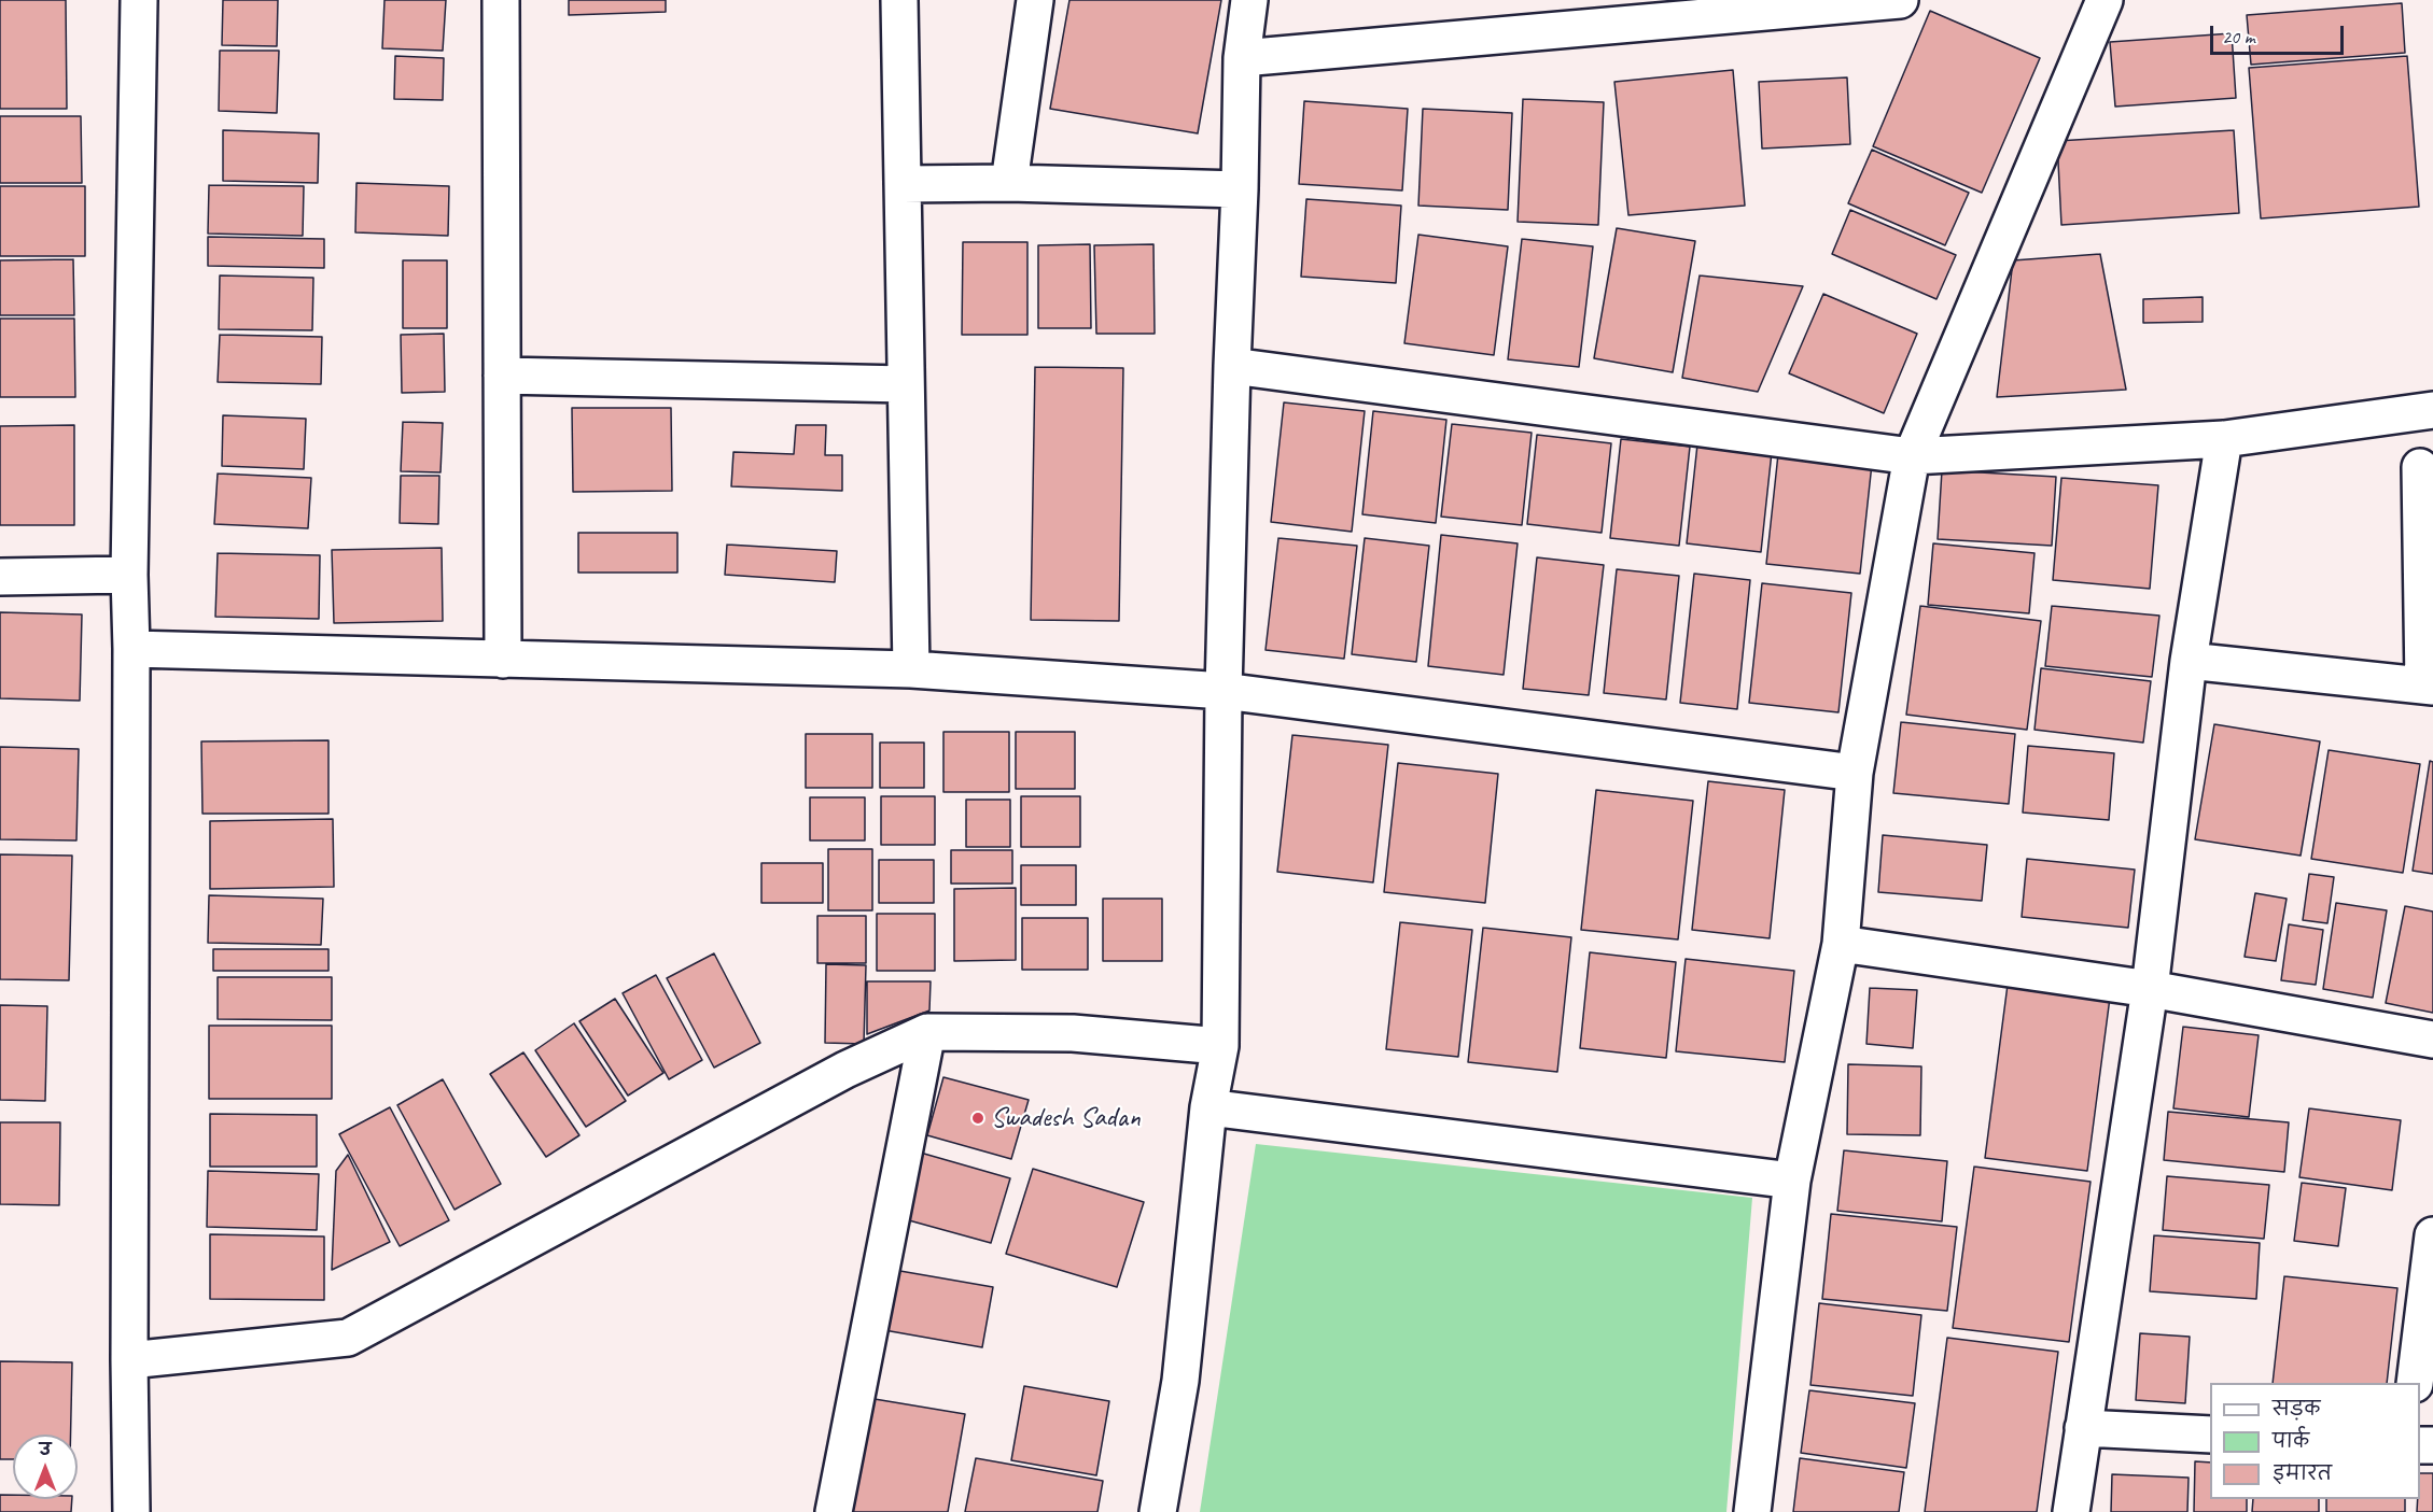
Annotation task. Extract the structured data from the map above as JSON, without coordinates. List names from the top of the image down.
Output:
{
  "places": ["Swadesh Sadan"],
  "legend": ["सड़क", "पार्क", "इमारत"],
  "scale_bar": "20 m",
  "north": "top"
}
